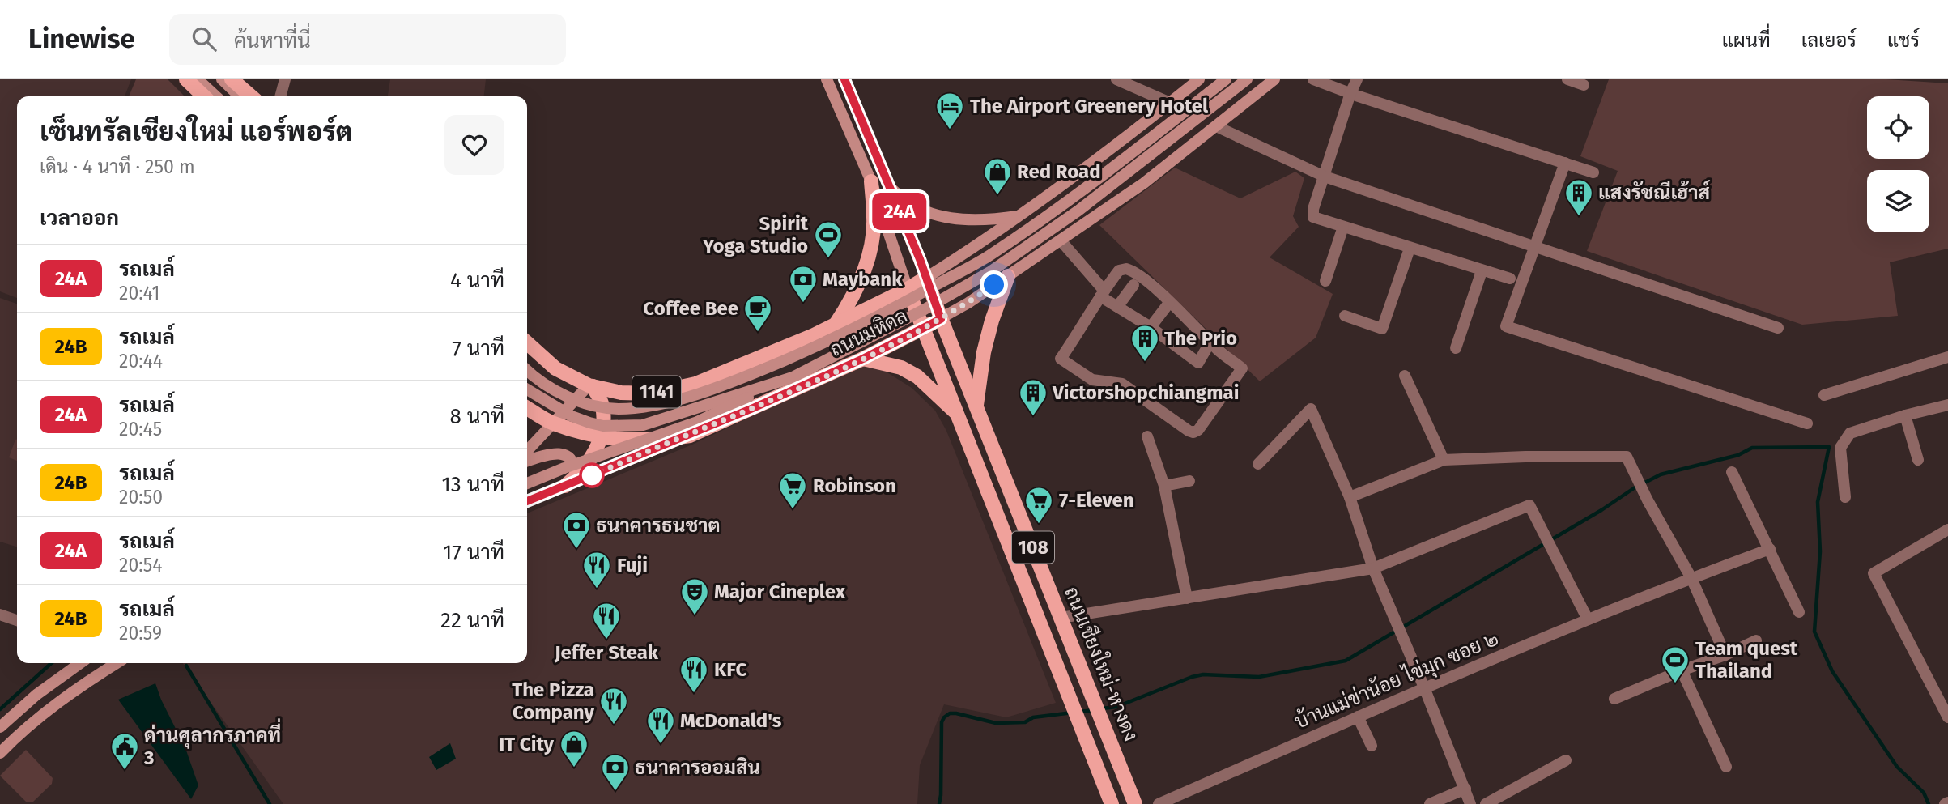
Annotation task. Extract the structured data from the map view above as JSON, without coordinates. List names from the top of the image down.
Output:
{
  "streets": {
    "main road": [
      "ถนนมหิดล",
      "1141",
      "108",
      "ถนนเชียงใหม่-หางดง"
    ],
    "street": ["บ้านแม่ข่าน้อย ไข่มุก ซอย ๒"]
  },
  "crossings": [
    ["ถนนมหิดล", "1141"],
    ["ถนนมหิดล", "108"],
    ["ถนนมหิดล", "ถนนเชียงใหม่-หางดง"],
    ["108", "ถนนเชียงใหม่-หางดง"]
  ],
  "places": {
    "hotel": ["The Airport Greenery Hotel"],
    "shop": ["Red Road", "IT City"],
    "building": ["แสงรัชณีเฮ้าส์", "The Prio", "Victorshopchiangmai"],
    "sports": ["Spirit Yoga Studio", "Team quest Thailand"],
    "bank": ["Maybank", "ธนาคารธนชาต", "ธนาคารออมสิน"],
    "cafe": ["Coffee Bee"],
    "supermarket": ["Robinson", "7-Eleven"],
    "restaurant": [
      "Fuji",
      "Jeffer Steak",
      "KFC",
      "The Pizza Company",
      "McDonald's"
    ],
    "theatre": ["Major Cineplex"],
    "public building": ["ด่านศุลากรภาคที่ 3"]
  },
  "lines": ["bus line 24A"],
  "page": {
    "header": "Linewise",
    "search": "ค้นหาที่นี่",
    "nav": ["แผนที่", "เลเยอร์", "แชร์"],
    "on_map": "24A",
    "heading": [
      ["เซ็นทรัลเชียงใหม่ แอร์พอร์ต", "เดิน · 4 นาที · 250 m"],
      "เวลาออก"
    ],
    "list": [
      {
        "mark": "24A",
        "name": "รถเมล์",
        "note": "20:41",
        "value": "4 นาที"
      },
      {
        "mark": "24B",
        "name": "รถเมล์",
        "note": "20:44",
        "value": "7 นาที"
      },
      {
        "mark": "24A",
        "name": "รถเมล์",
        "note": "20:45",
        "value": "8 นาที"
      },
      {
        "mark": "24B",
        "name": "รถเมล์",
        "note": "20:50",
        "value": "13 นาที"
      },
      {
        "mark": "24A",
        "name": "รถเมล์",
        "note": "20:54",
        "value": "17 นาที"
      },
      {
        "mark": "24B",
        "name": "รถเมล์",
        "note": "20:59",
        "value": "22 นาที"
      }
    ]
  }
}
